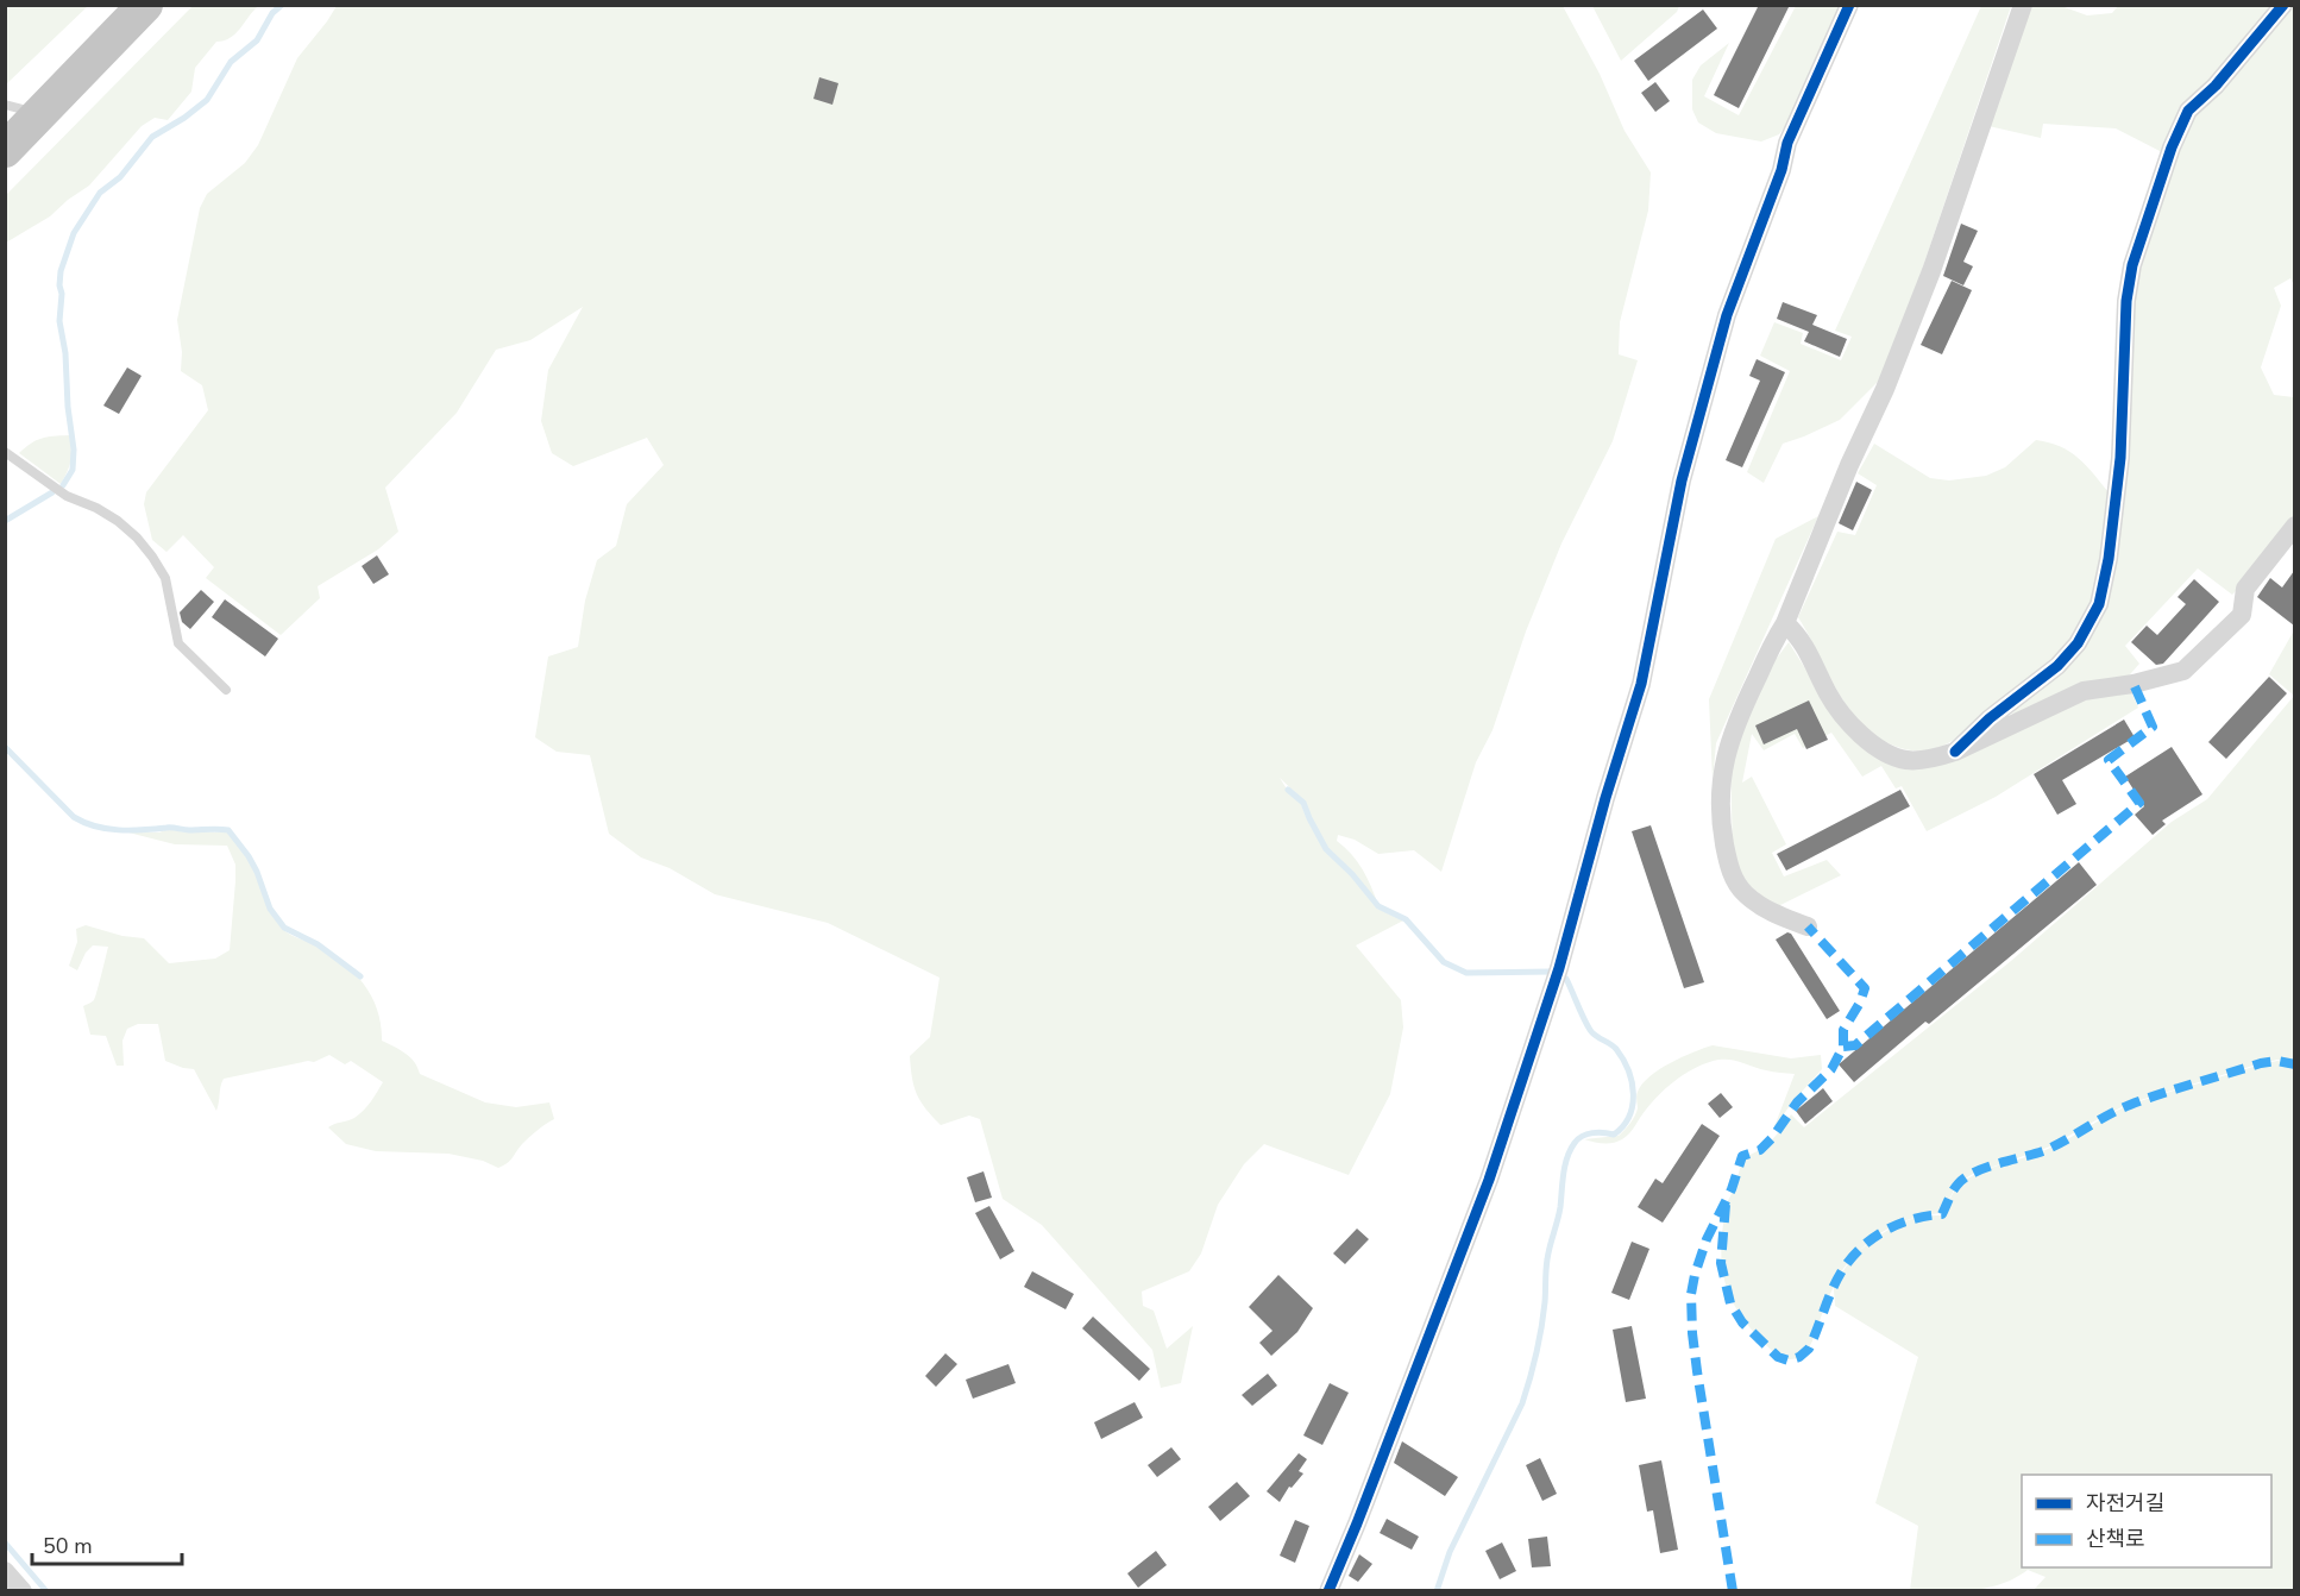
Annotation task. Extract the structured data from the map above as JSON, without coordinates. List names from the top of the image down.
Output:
{
  "legend": ["자전거길", "산책로"],
  "scale_bar": "50 m"
}
